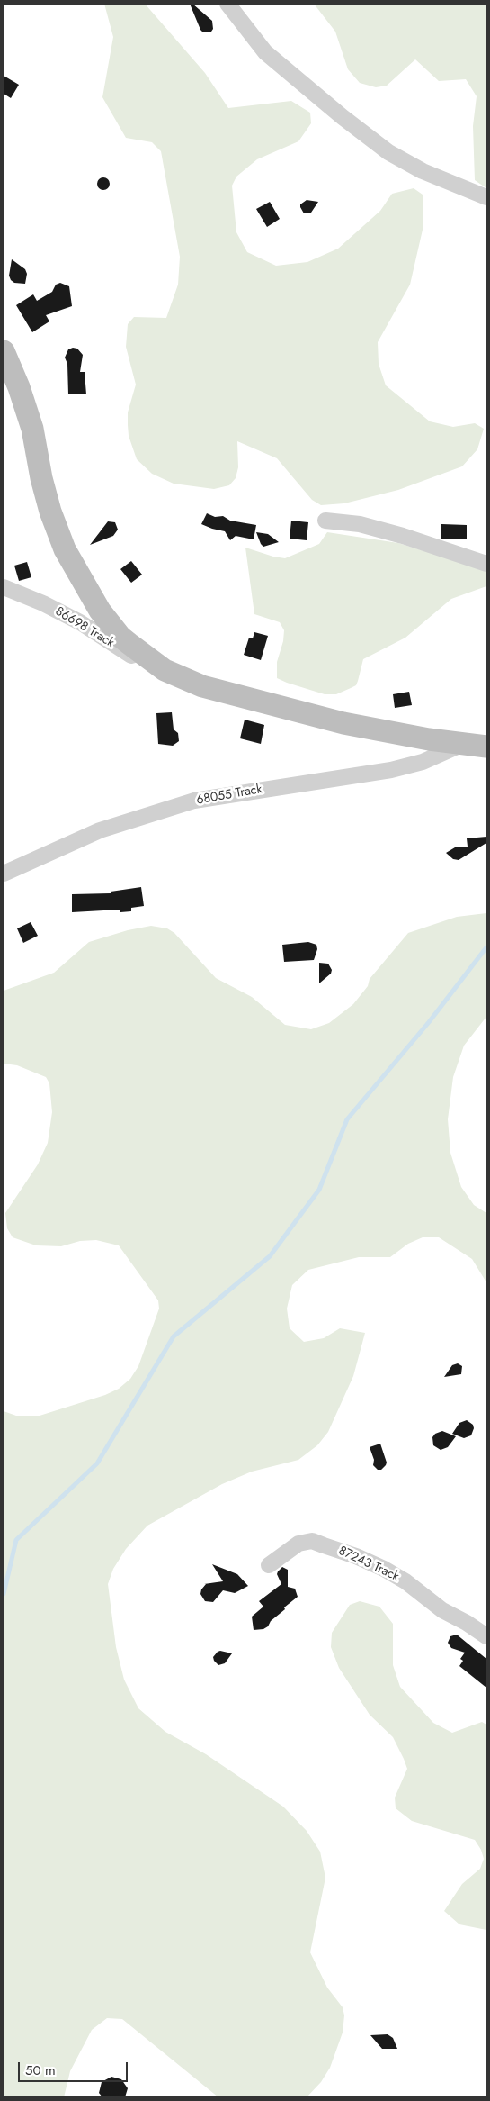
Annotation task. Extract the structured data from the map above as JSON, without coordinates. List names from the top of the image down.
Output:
{
  "streets": {
    "street": ["86698 Track", "68055 Track", "87243 Track"]
  },
  "scale_bar": "50 m"
}
